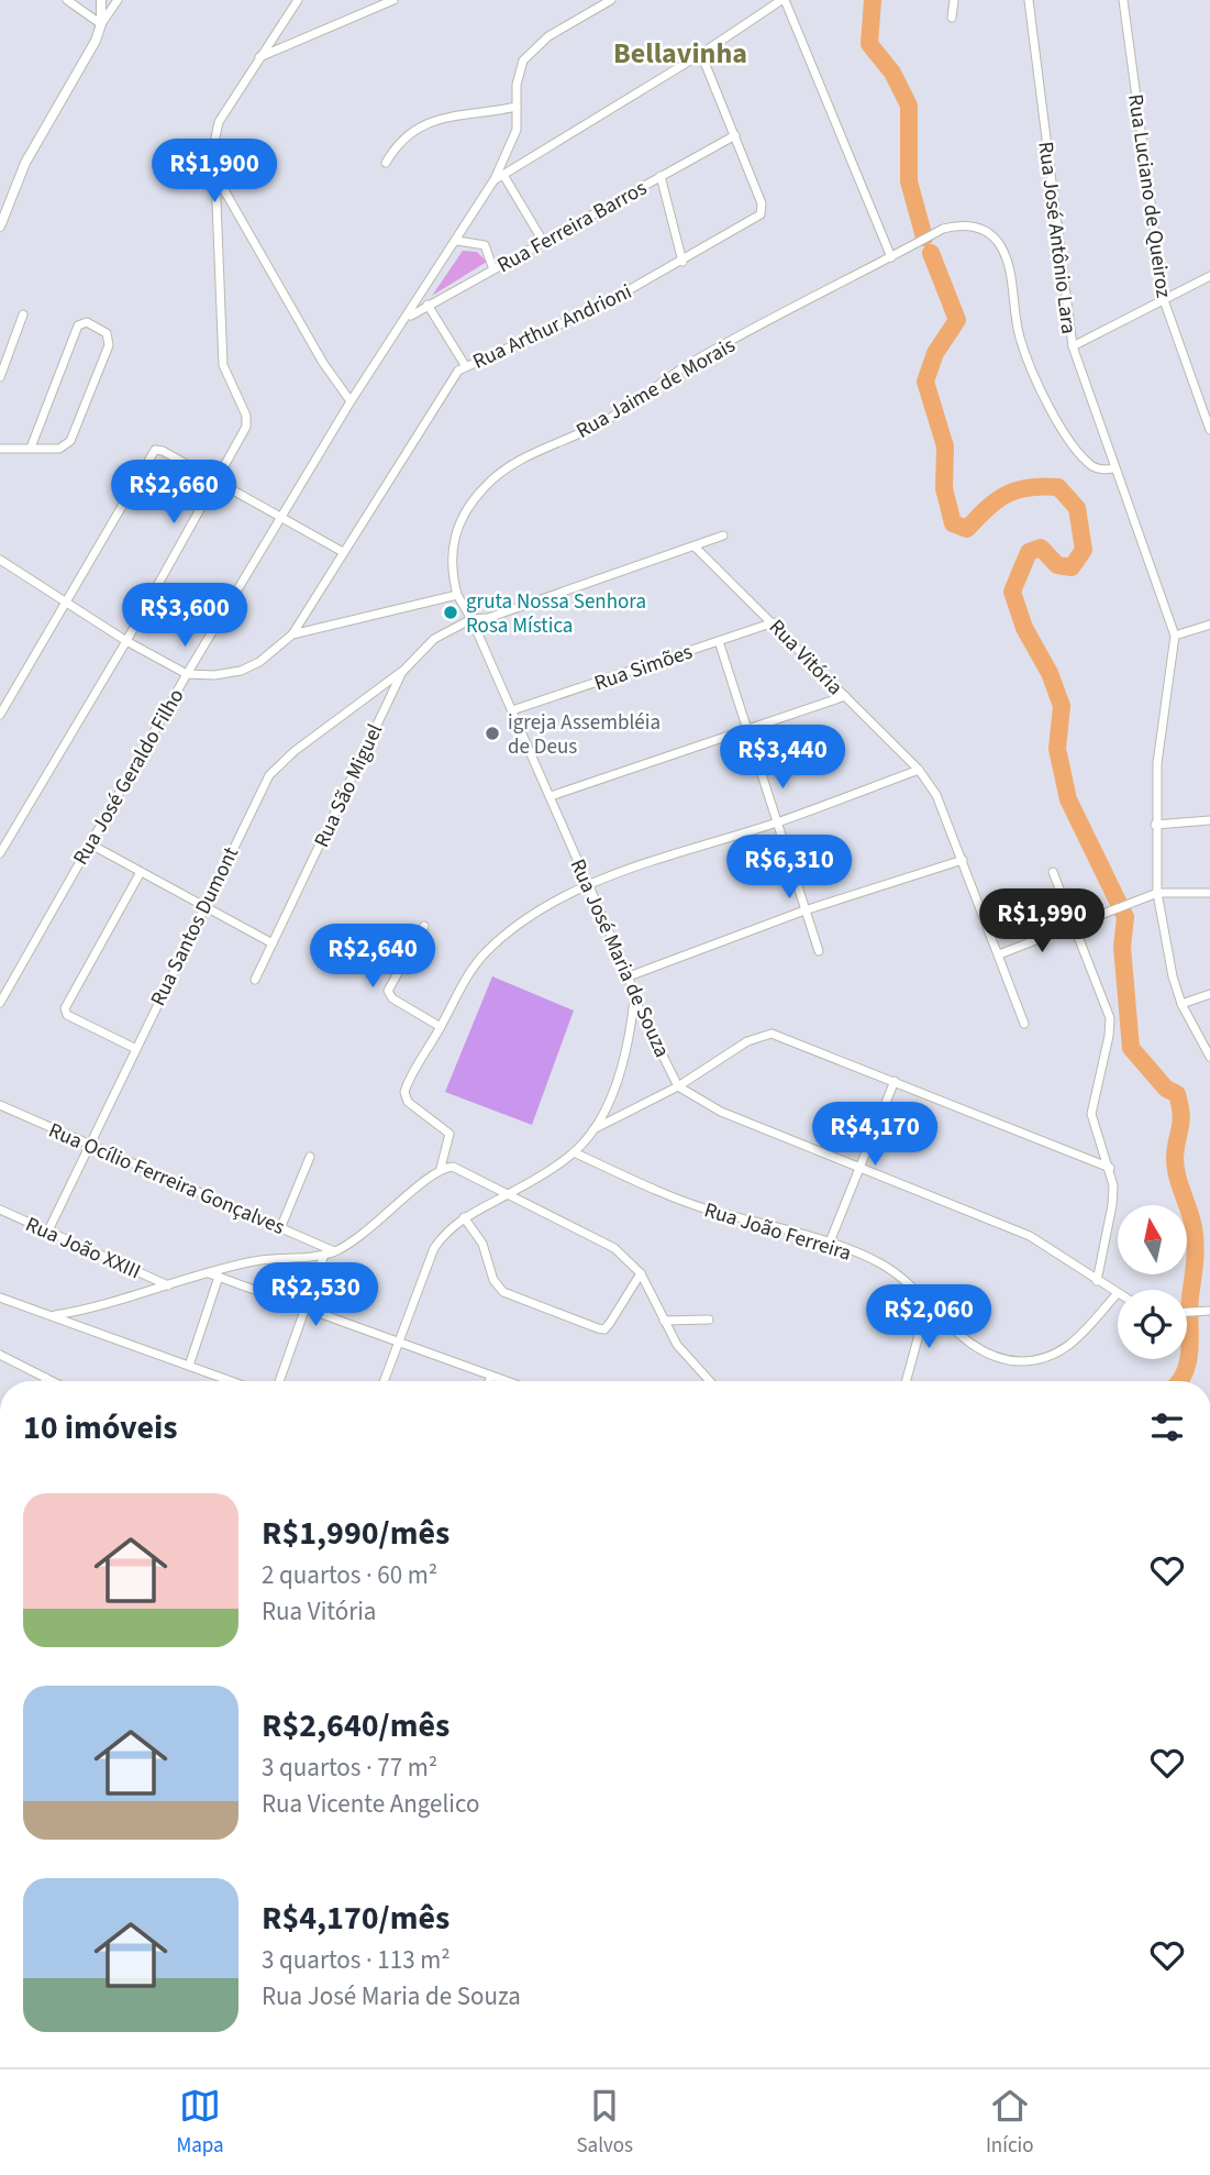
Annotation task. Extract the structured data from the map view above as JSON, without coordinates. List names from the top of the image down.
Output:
{
  "streets": {
    "street": [
      "Rua Luciano de Queiroz",
      "Rua Ferreira Barros",
      "Rua José Antônio Lara",
      "Rua Arthur Andrioni",
      "Rua Jaime de Morais",
      "Rua Vitória",
      "Rua Simões",
      "Rua José Geraldo Filho",
      "Rua São Miguel",
      "Rua Santos Dumont",
      "Rua José Maria de Souza",
      "Rua Ocílio Ferreira Gonçalves",
      "Rua João Ferreira",
      "Rua João XXIII"
    ]
  },
  "crossings": [
    ["Rua Ferreira Barros", "Rua Arthur Andrioni"],
    ["Rua Ferreira Barros", "Rua José Geraldo Filho"],
    ["Rua José Antônio Lara", "Rua Jaime de Morais"],
    ["Rua Jaime de Morais", "Rua José Maria de Souza"],
    ["Rua Vitória", "Rua Simões"],
    ["Rua Vitória", "Rua São Miguel"],
    ["Rua Simões", "Rua José Maria de Souza"],
    ["Rua São Miguel", "Rua Santos Dumont"],
    ["Rua São Miguel", "Rua José Maria de Souza"],
    ["Rua Santos Dumont", "Rua Ocílio Ferreira Gonçalves"],
    ["Rua Santos Dumont", "Rua João XXIII"]
  ],
  "districts": ["Bellavinha"],
  "places": ["gruta Nossa Senhora Rosa Mística", "igreja Assembléia de Deus"],
  "north": "top",
  "page": {
    "price": [
      "R$1,900",
      "R$2,660",
      "R$3,600",
      "R$3,440",
      "R$6,310",
      "R$1,990",
      "R$2,640",
      "R$4,170",
      "R$2,530",
      "R$2,060"
    ],
    "heading": "10 imóveis",
    "list": [
      {
        "name": "R$1,990/mês",
        "note": "2 quartos · 60 m² · Rua Vitória"
      },
      {
        "name": "R$2,640/mês",
        "note": "3 quartos · 77 m² · Rua Vicente Angelico"
      },
      {
        "name": "R$4,170/mês",
        "note": "3 quartos · 113 m² · Rua José Maria de Souza"
      }
    ],
    "tabs": ["Mapa", "Salvos", "Início"]
  }
}
